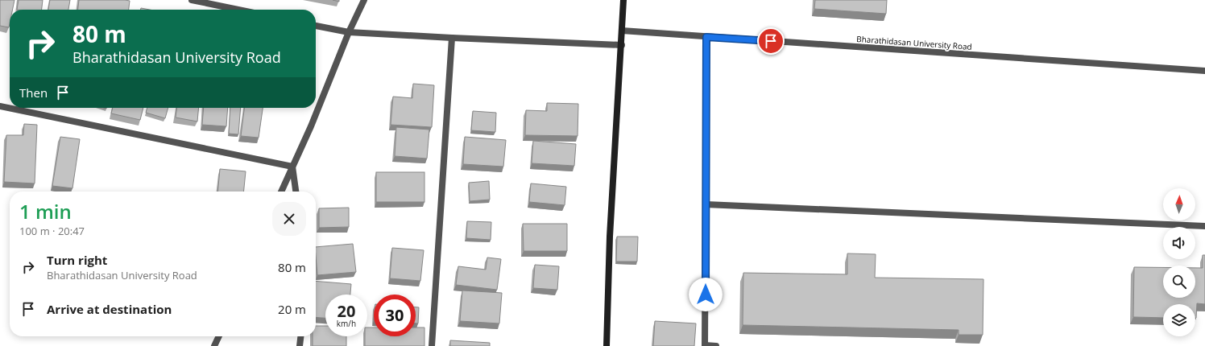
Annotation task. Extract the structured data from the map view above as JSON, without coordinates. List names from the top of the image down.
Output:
{
  "streets": {
    "street": ["Bharathidasan University Road"]
  },
  "north": "top",
  "page": {
    "turn": ["80 m", "Bharathidasan University Road"],
    "then": "Then",
    "heading": ["1 min", "100 m · 20:47"],
    "list": [
      {
        "name": "Turn right",
        "note": "Bharathidasan University Road",
        "value": "80 m"
      },
      {
        "name": "Arrive at destination",
        "value": "20 m"
      }
    ],
    "speed": "20 km/h",
    "limit": "30"
  }
}
